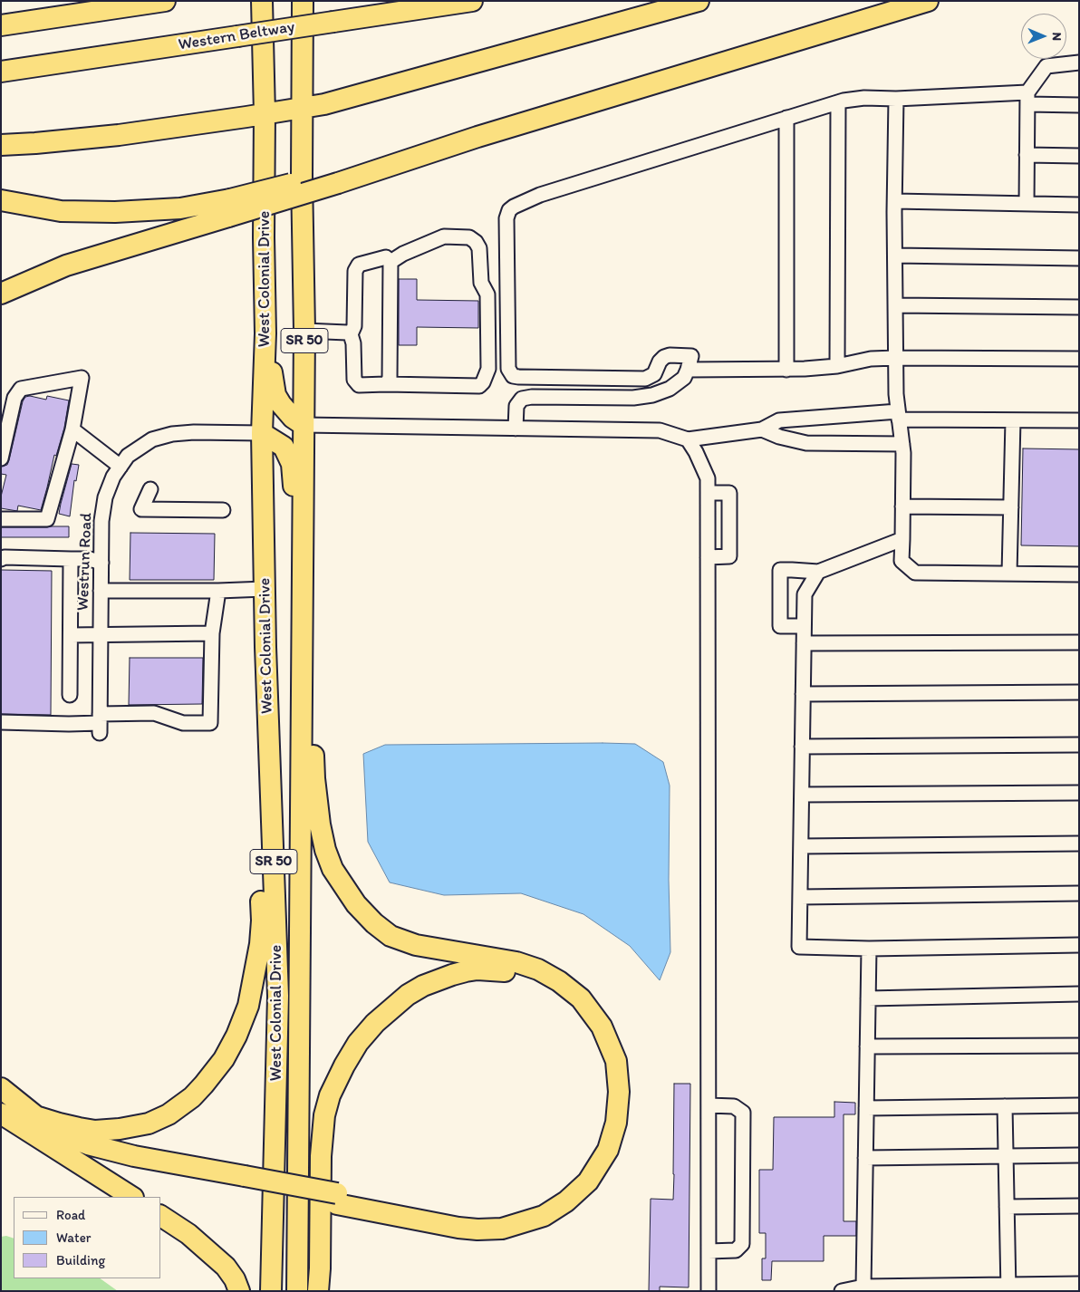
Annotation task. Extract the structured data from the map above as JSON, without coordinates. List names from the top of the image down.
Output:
{
  "streets": {
    "highway": ["Western Beltway", "West Colonial Drive", "SR 50"],
    "street": ["Westrun Road"]
  },
  "crossings": [
    ["West Colonial Drive", "Westrun Road"]
  ],
  "legend": ["Road", "Water", "Building"],
  "north": "right"
}
